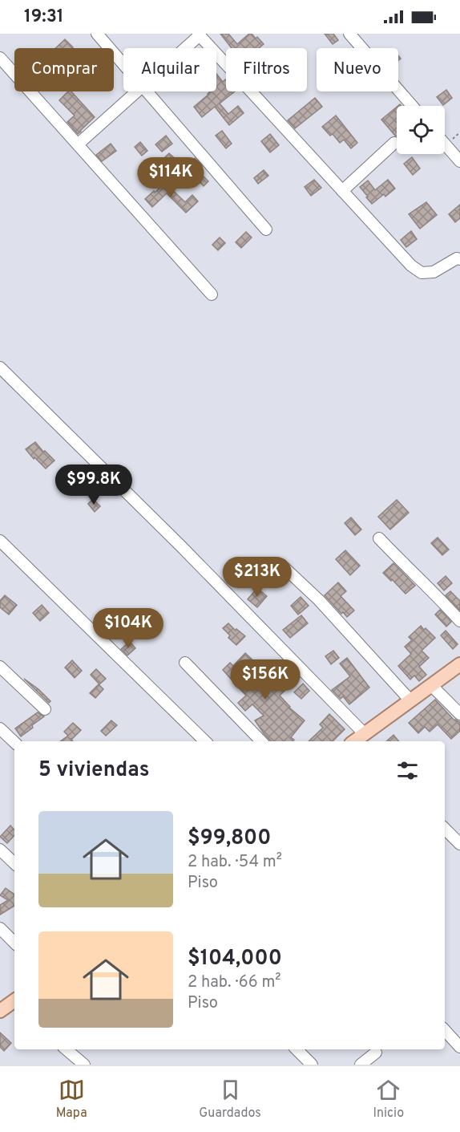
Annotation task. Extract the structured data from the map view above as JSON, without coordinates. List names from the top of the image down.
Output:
{
  "page": {
    "status": "19:31",
    "chip": [
      "Comprar",
      "Alquilar",
      "Filtros",
      "Nuevo"
    ],
    "price": [
      "$114K",
      "$99.8K",
      "$213K",
      "$104K",
      "$156K"
    ],
    "heading": "5 viviendas",
    "list": [
      {
        "name": "$99,800",
        "note": "2 hab. · 54 m² · Piso"
      },
      {
        "name": "$104,000",
        "note": "2 hab. · 66 m² · Piso"
      }
    ],
    "tabs": ["Mapa", "Guardados", "Inicio"]
  }
}
